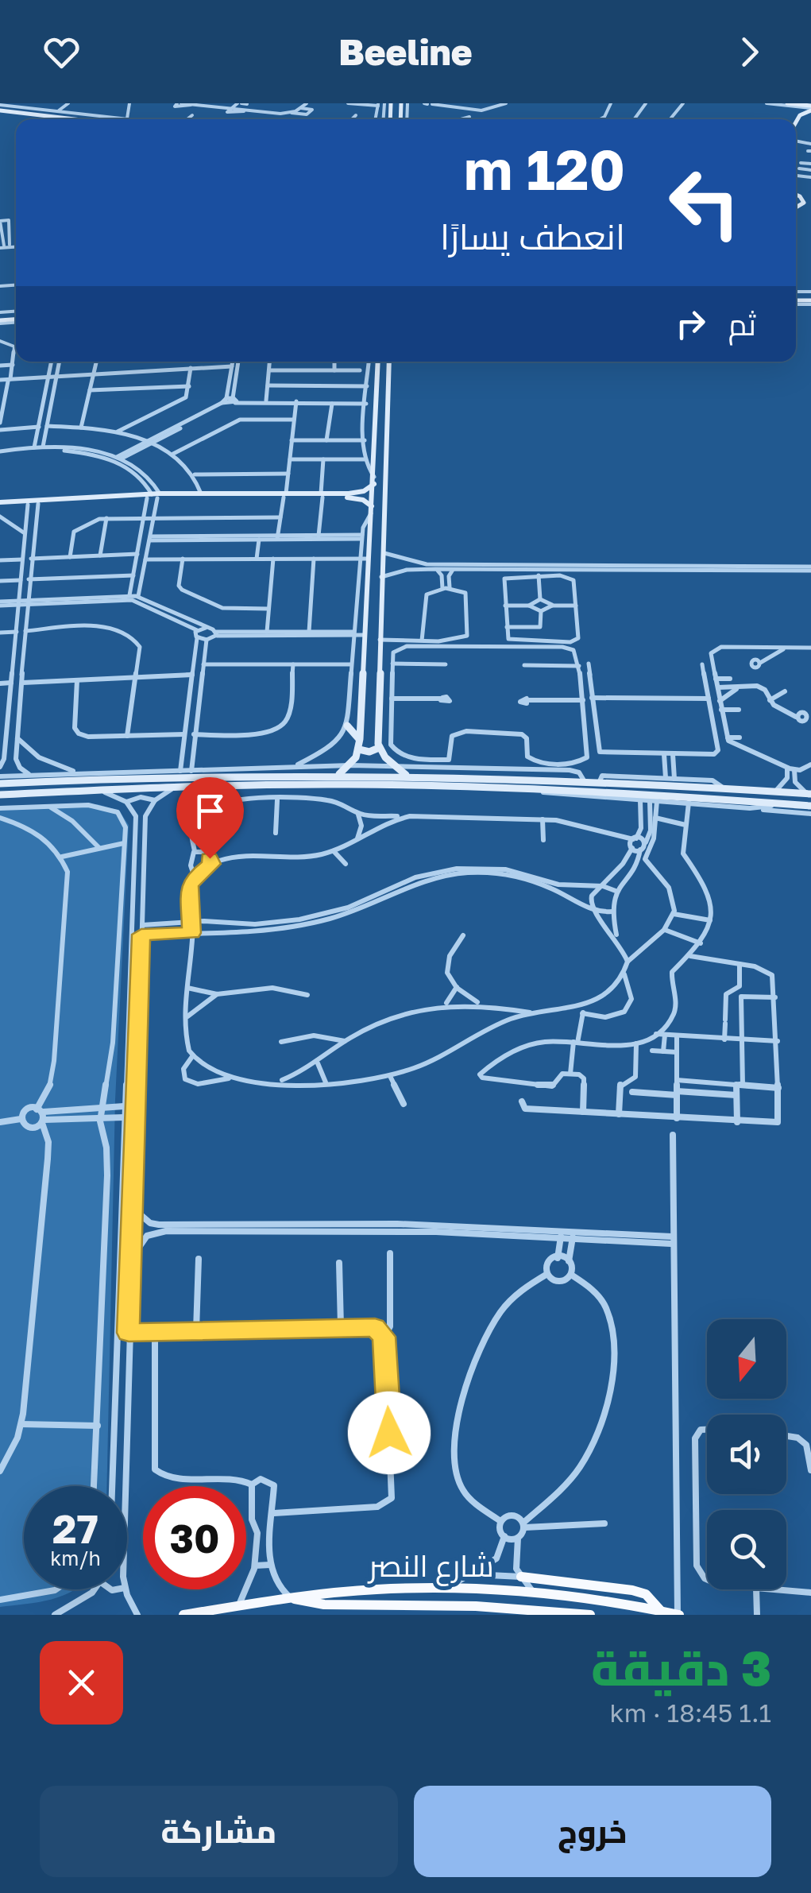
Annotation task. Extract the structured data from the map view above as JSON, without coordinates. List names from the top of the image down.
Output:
{
  "streets": {
    "main road": ["شارع النصر"]
  },
  "north": "bottom",
  "page": {
    "header": "Beeline",
    "turn": ["120 m", "انعطف يسارًا"],
    "then": "ثم",
    "speed": "27 km/h",
    "limit": "30",
    "heading": ["3 دقيقة", "1.1 km · 18:45"],
    "buttons": ["خروج", "مشاركة"]
  }
}
